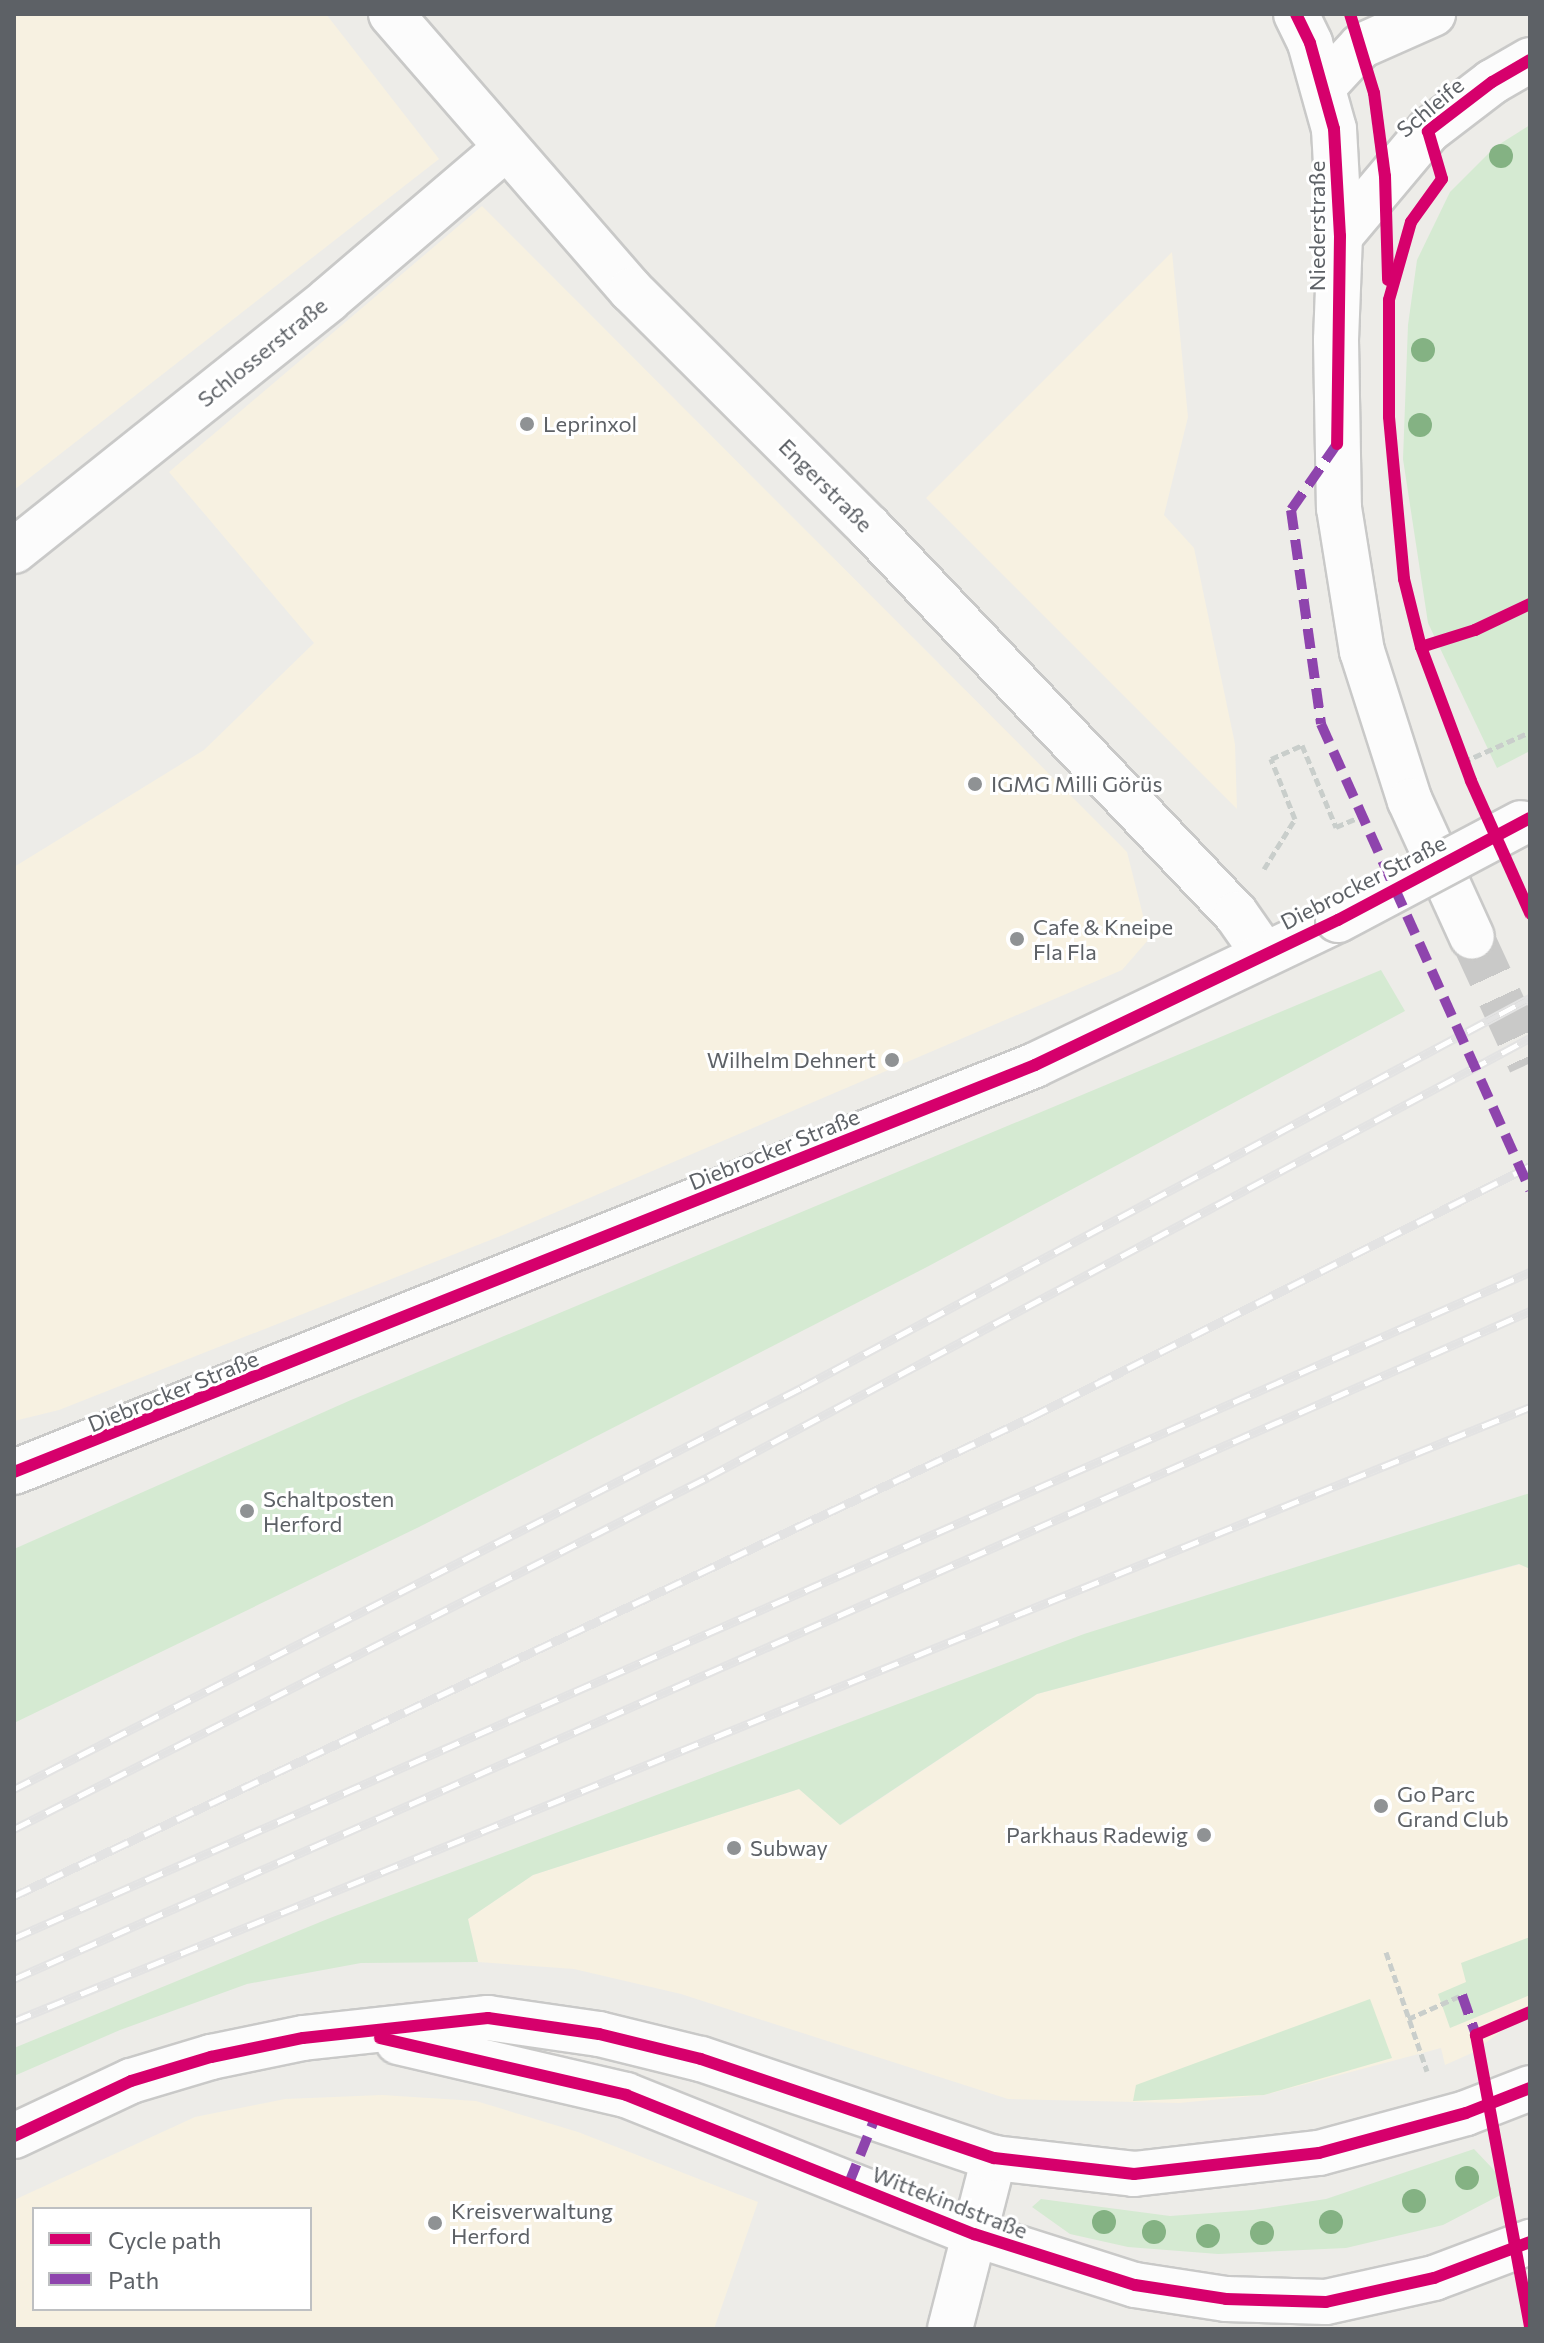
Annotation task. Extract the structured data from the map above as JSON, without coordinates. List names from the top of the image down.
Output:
{
  "streets": {
    "street": [
      "Schleife",
      "Niederstraße",
      "Schlosserstraße",
      "Engerstraße",
      "Diebrocker Straße",
      "Wittekindstraße"
    ]
  },
  "crossings": [
    ["Schleife", "Niederstraße"],
    ["Schlosserstraße", "Engerstraße"],
    ["Engerstraße", "Diebrocker Straße"]
  ],
  "places": [
    "Leprinxol",
    "IGMG Milli Görüs",
    "Cafe & Kneipe Fla Fla",
    "Wilhelm Dehnert",
    "Schaltposten Herford",
    "Go Parc Grand Club",
    "Parkhaus Radewig",
    "Subway",
    "Kreisverwaltung Herford"
  ],
  "legend": ["Cycle path", "Path"]
}
